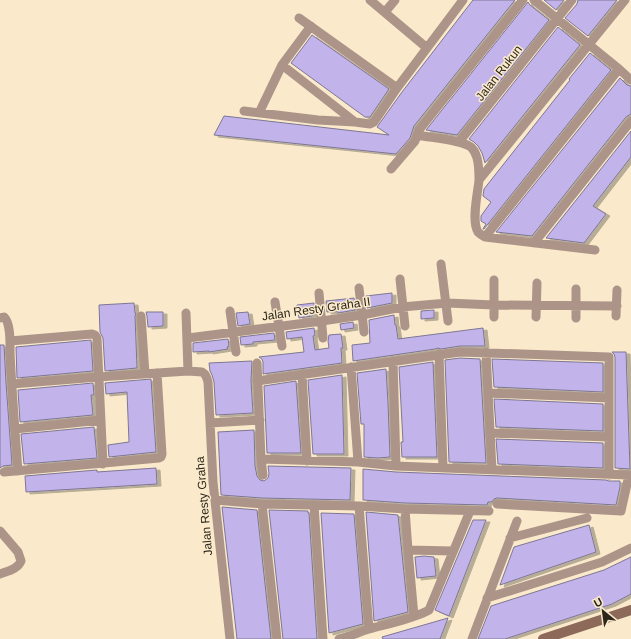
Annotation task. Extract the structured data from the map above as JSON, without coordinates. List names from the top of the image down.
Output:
{
  "streets": {
    "street": ["Jalan Rukun", "Jalan Resty Graha II", "Jalan Resty Graha"]
  },
  "north": "top left"
}
